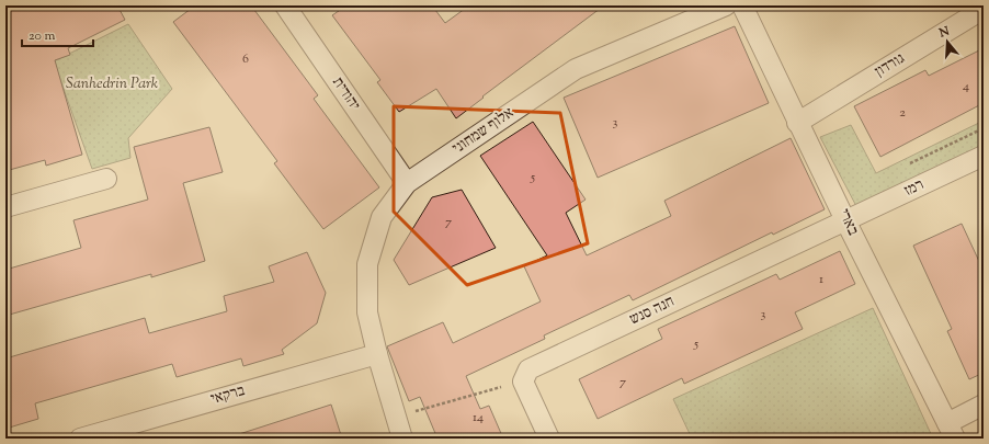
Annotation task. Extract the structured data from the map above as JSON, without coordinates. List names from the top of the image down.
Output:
{
  "streets": {
    "street": [
      "גורדון",
      "יהודית",
      "אלוף שמחוני",
      "רמז",
      "בארי",
      "חנה סנש",
      "ברקאי"
    ]
  },
  "crossings": [
    ["גורדון", "בארי"],
    ["יהודית", "אלוף שמחוני"],
    ["אלוף שמחוני", "ברקאי"],
    ["רמז", "בארי"],
    ["רמז", "חנה סנש"],
    ["בארי", "חנה סנש"]
  ],
  "parks": ["Sanhedrin Park"],
  "house_numbers": [
    "6",
    "4",
    "2",
    "3",
    "5",
    "7",
    "1",
    "3",
    "5",
    "7",
    "14"
  ],
  "scale_bar": "20 m",
  "north": "top"
}
